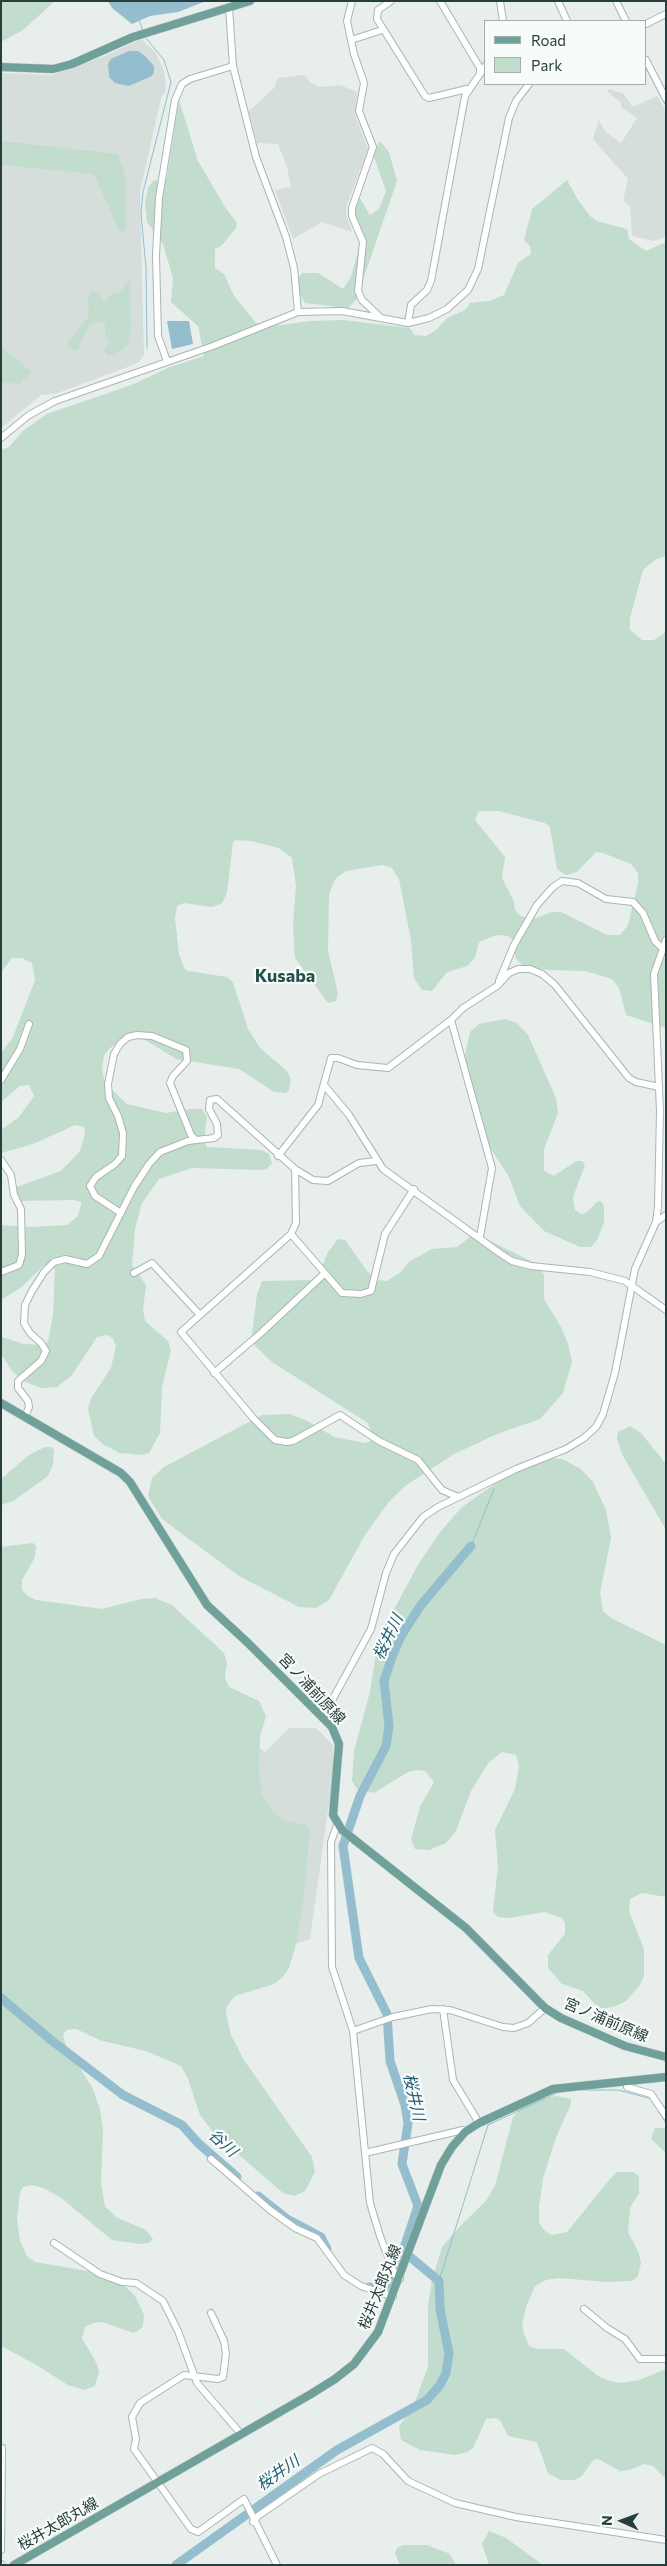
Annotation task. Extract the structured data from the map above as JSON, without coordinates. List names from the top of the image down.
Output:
{
  "streets": {
    "main road": ["宮ノ浦前原線", "桜井太郎丸線"]
  },
  "districts": ["Kusaba"],
  "water": ["桜井川", "谷川"],
  "legend": ["Road", "Park"],
  "north": "left"
}
